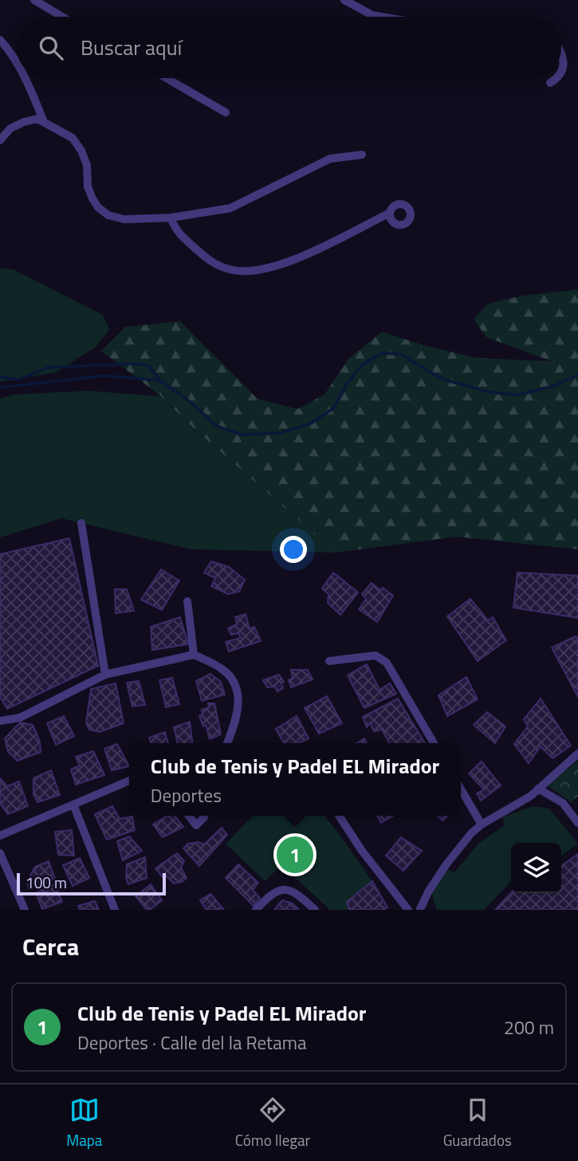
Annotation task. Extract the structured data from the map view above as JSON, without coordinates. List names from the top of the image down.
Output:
{
  "scale_bar": "100 m",
  "page": {
    "search": "Buscar aquí",
    "popup": ["Club de Tenis y Padel EL Mirador", "Deportes"],
    "pins": "1",
    "scale": "100 m",
    "heading": "Cerca",
    "list": [
      {
        "mark": "1",
        "name": "Club de Tenis y Padel EL Mirador",
        "note": "Deportes · Calle del la Retama",
        "value": "200 m"
      }
    ],
    "nav": ["Mapa", "Cómo llegar", "Guardados"]
  }
}
